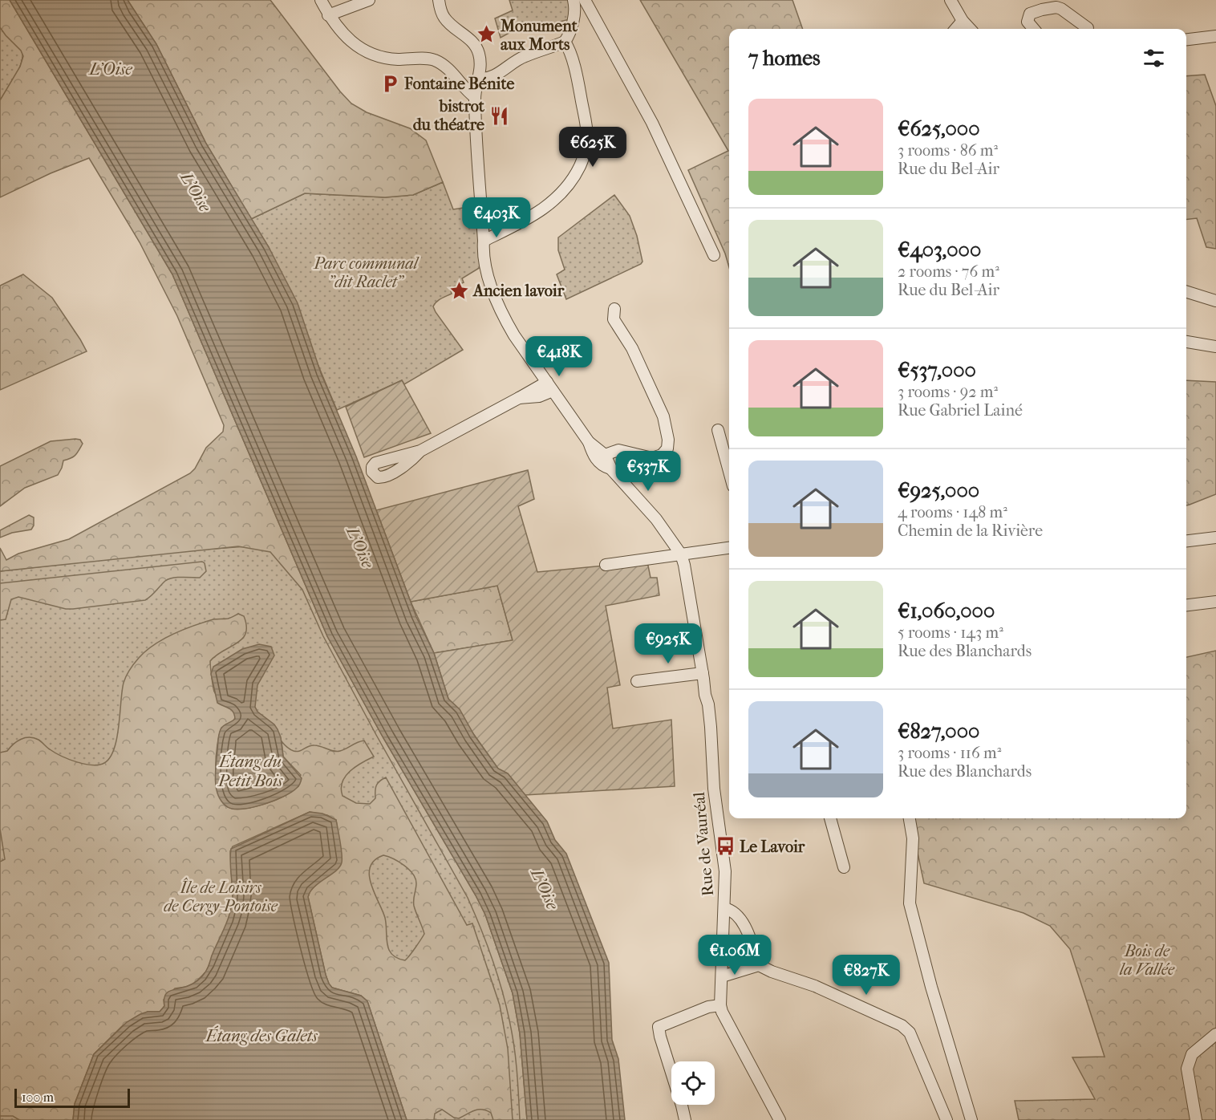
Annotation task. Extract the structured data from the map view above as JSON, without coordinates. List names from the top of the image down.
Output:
{
  "streets": {
    "street": ["Rue de Vauréal"]
  },
  "water": [
    "L’Oise",
    "L'Oise",
    "Étang du Petit Bois",
    "Étang des Galets"
  ],
  "parks": ["Parc communal \"dit Raclet\"", "Île de Loisirs de Cergy-Pontoise", "Bois de la Vallée"],
  "places": {
    "place": ["Monument aux Morts", "Ancien lavoir"],
    "parking": ["Fontaine Bénite"],
    "restaurant": ["bistrot du théatre"],
    "bus stop": ["Le Lavoir"]
  },
  "scale_bar": "100 m",
  "page": {
    "heading": "7 homes",
    "list": [
      {
        "name": "€625,000",
        "note": "3 rooms · 86 m² · Rue du Bel-Air"
      },
      {
        "name": "€403,000",
        "note": "2 rooms · 76 m² · Rue du Bel-Air"
      },
      {
        "name": "€537,000",
        "note": "3 rooms · 92 m² · Rue Gabriel Lainé"
      },
      {
        "name": "€925,000",
        "note": "4 rooms · 148 m² · Chemin de la Rivière"
      },
      {
        "name": "€1,060,000",
        "note": "5 rooms · 143 m² · Rue des Blanchards"
      },
      {
        "name": "€827,000",
        "note": "3 rooms · 116 m² · Rue des Blanchards"
      }
    ],
    "price": [
      "€625K",
      "€403K",
      "€418K",
      "€537K",
      "€925K",
      "€1.06M",
      "€827K"
    ],
    "scale": "100 m"
  }
}
